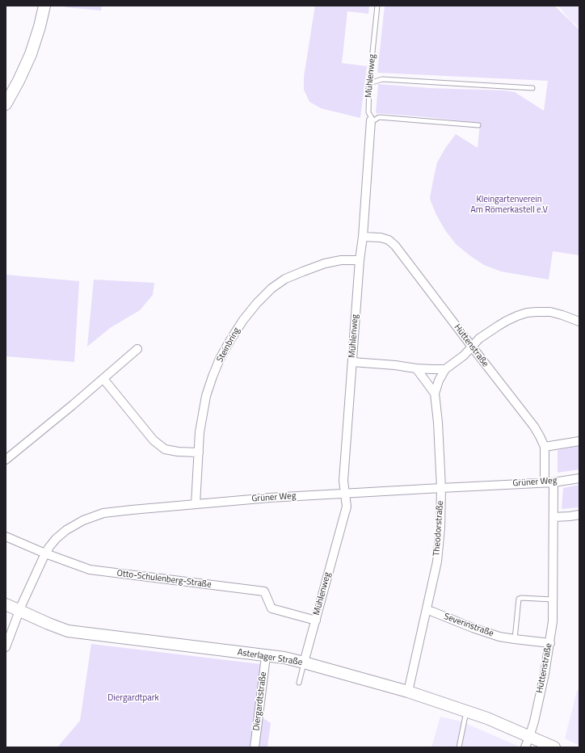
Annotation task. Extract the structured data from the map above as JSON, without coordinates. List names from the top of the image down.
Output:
{
  "streets": {
    "main road": ["Asterlager Straße"],
    "street": [
      "Mühlenweg",
      "Steinbring",
      "Hüttenstraße",
      "Grüner Weg",
      "Theodorstraße",
      "Otto-Schulenberg-Straße",
      "Severinstraße",
      "Diergardtstraße"
    ]
  },
  "crossings": [
    ["Mühlenweg", "Steinbring"],
    ["Mühlenweg", "Hüttenstraße"],
    ["Mühlenweg", "Grüner Weg"],
    ["Mühlenweg", "Otto-Schulenberg-Straße"],
    ["Mühlenweg", "Asterlager Straße"],
    ["Steinbring", "Grüner Weg"],
    ["Hüttenstraße", "Grüner Weg"],
    ["Hüttenstraße", "Severinstraße"],
    ["Hüttenstraße", "Asterlager Straße"],
    ["Grüner Weg", "Theodorstraße"],
    ["Grüner Weg", "Otto-Schulenberg-Straße"],
    ["Grüner Weg", "Asterlager Straße"],
    ["Theodorstraße", "Severinstraße"],
    ["Theodorstraße", "Asterlager Straße"],
    ["Asterlager Straße", "Diergardtstraße"]
  ],
  "parks": ["Kleingartenverein Am Römerkastell e.V", "Diergardtpark"]
}
